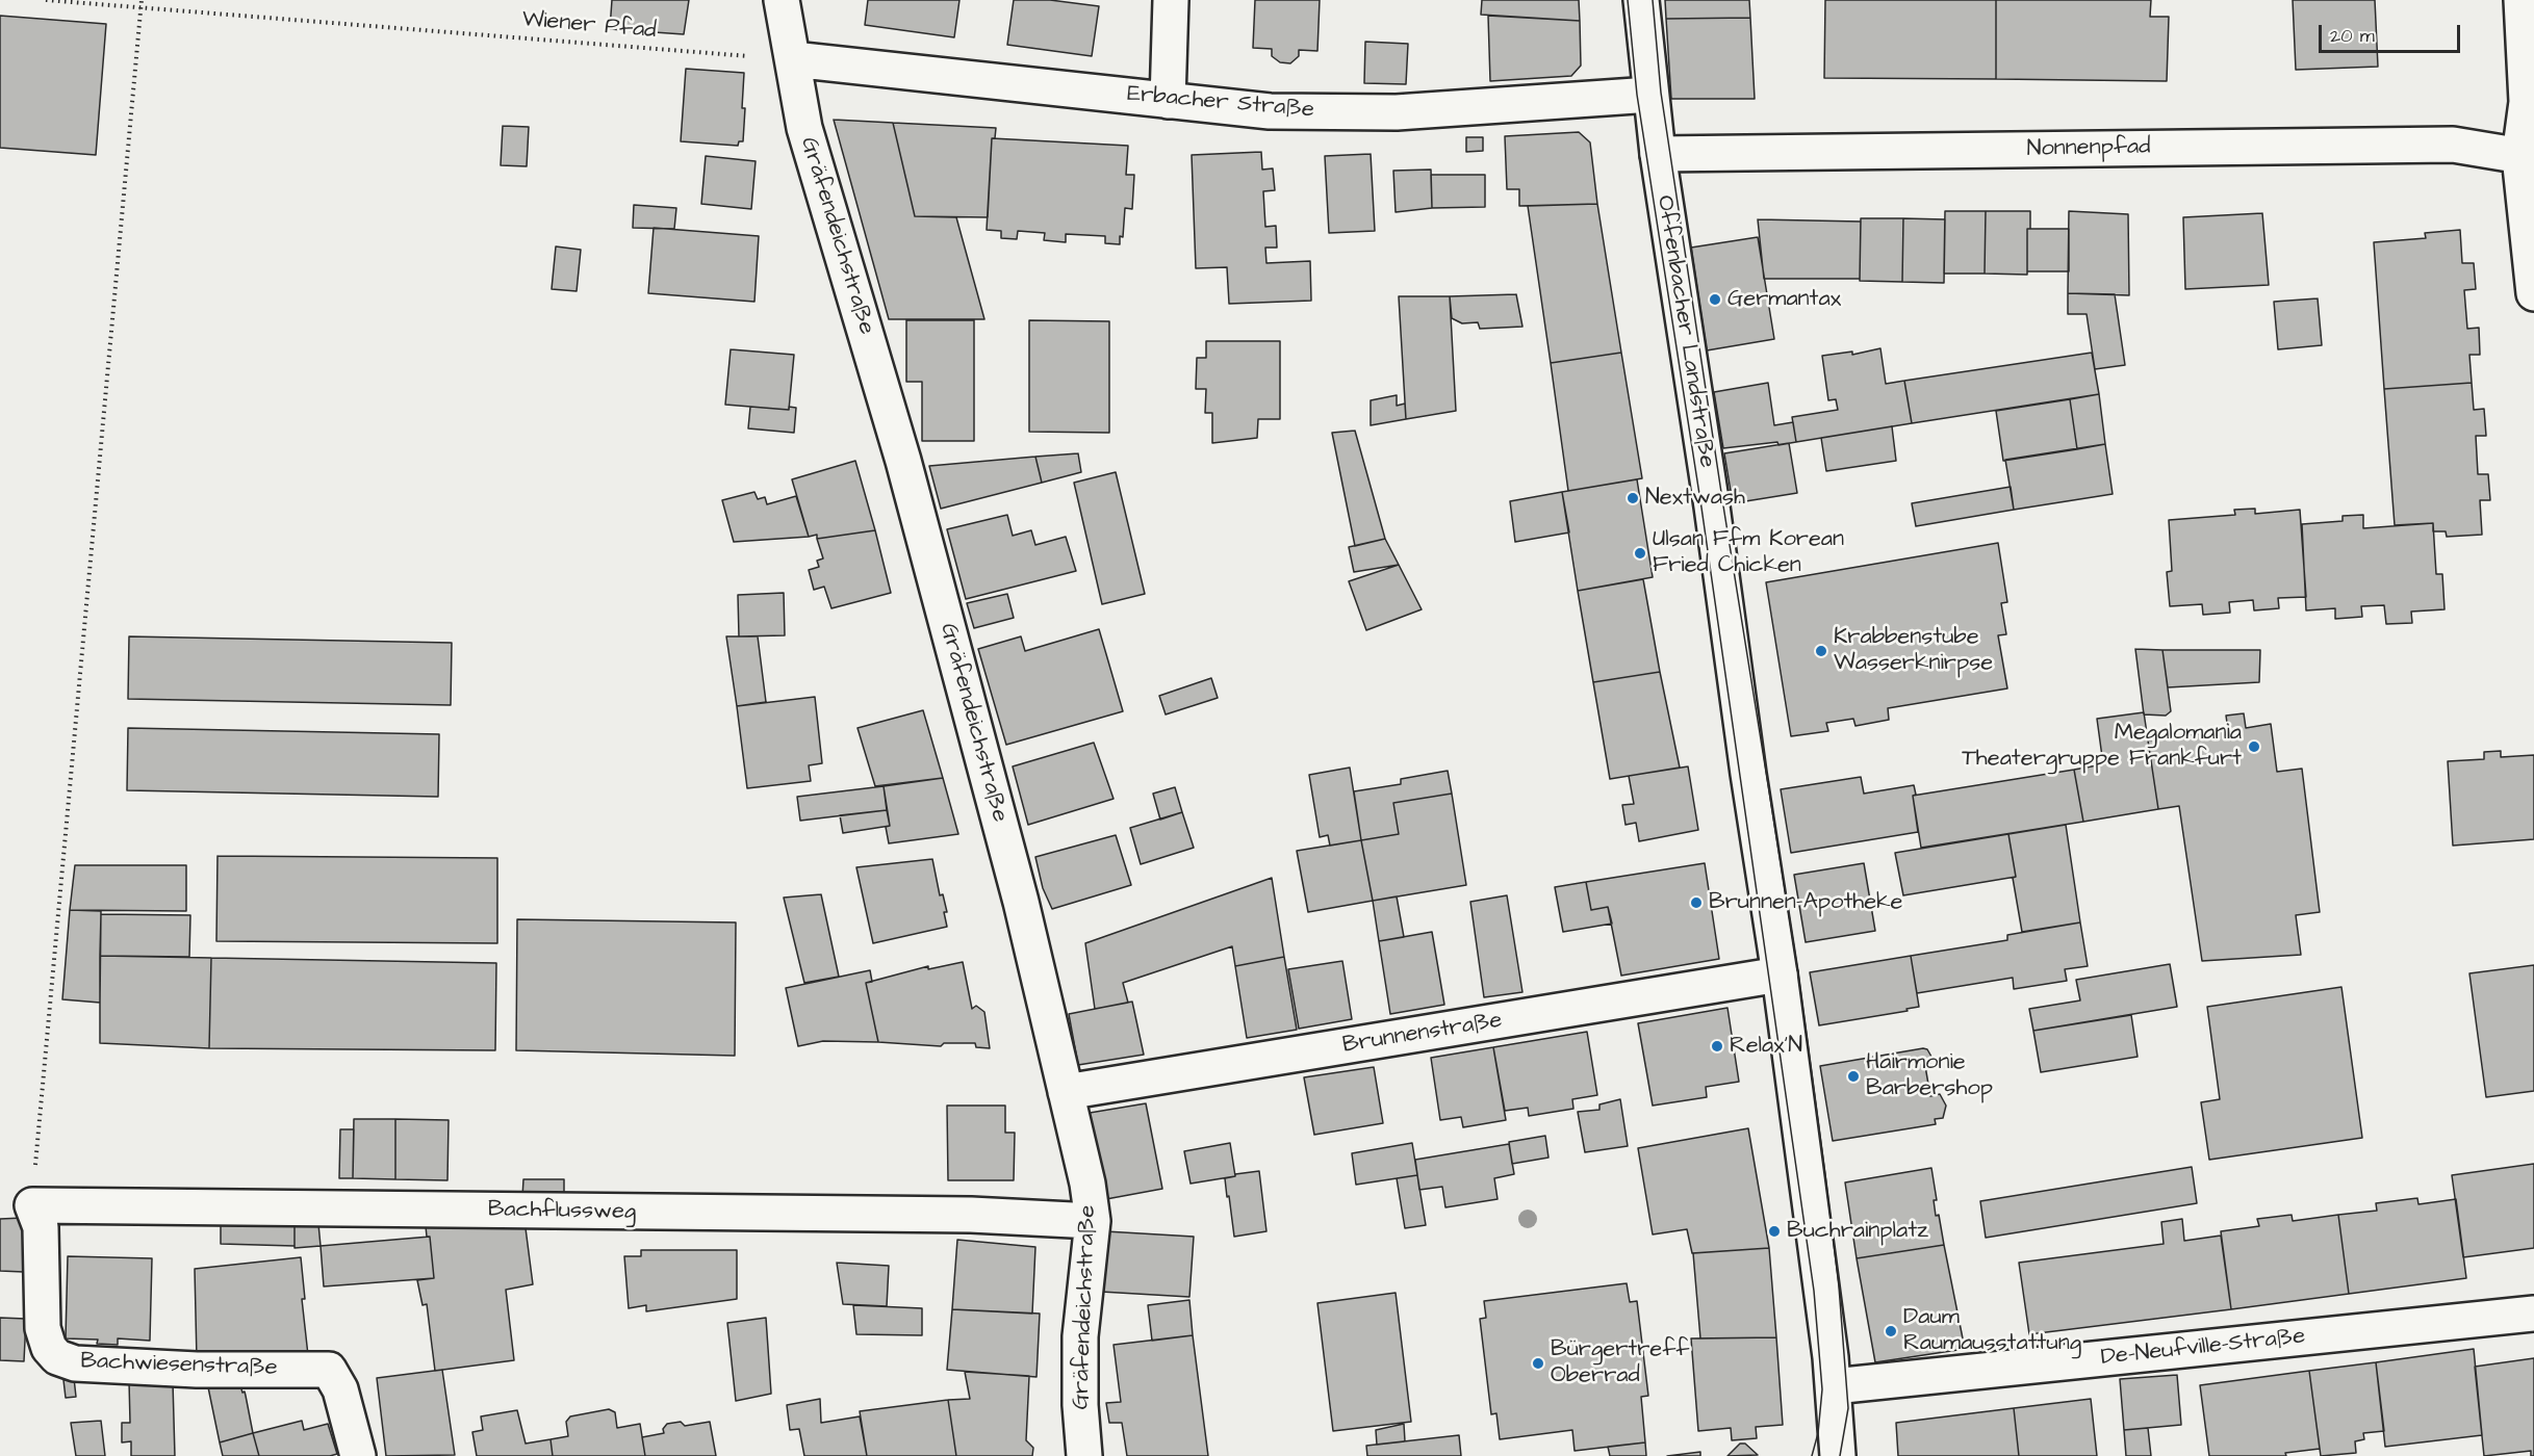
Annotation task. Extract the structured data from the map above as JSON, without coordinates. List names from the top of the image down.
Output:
{
  "streets": {
    "street": [
      "Erbacher Straße",
      "Nonnenpfad",
      "Gräfendeichstraße",
      "Offenbacher Landstraße",
      "Brunnenstraße",
      "Bachflussweg",
      "De-Neufville-Straße",
      "Bachwiesenstraße"
    ],
    "path": ["Wiener Pfad"]
  },
  "crossings": [
    ["Wiener Pfad", "Erbacher Straße"],
    ["Wiener Pfad", "Gräfendeichstraße"],
    ["Erbacher Straße", "Gräfendeichstraße"],
    ["Erbacher Straße", "Offenbacher Landstraße"],
    ["Nonnenpfad", "Offenbacher Landstraße"],
    ["Gräfendeichstraße", "Brunnenstraße"],
    ["Gräfendeichstraße", "Bachflussweg"],
    ["Offenbacher Landstraße", "Brunnenstraße"],
    ["Offenbacher Landstraße", "De-Neufville-Straße"],
    ["Bachflussweg", "Bachwiesenstraße"]
  ],
  "places": [
    "Germantax",
    "Nextwash",
    "Ulsan Ffm Korean Fried Chicken",
    "Krabbenstube Wasserknirpse",
    "Megalomania Theatergruppe Frankfurt",
    "Brunnen-Apotheke",
    "Relax'N",
    "Hairmonie Barbershop",
    "Buchrainplatz",
    "Daum Raumausstattung",
    "Bürgertreff Oberrad"
  ],
  "scale_bar": "20 m"
}
